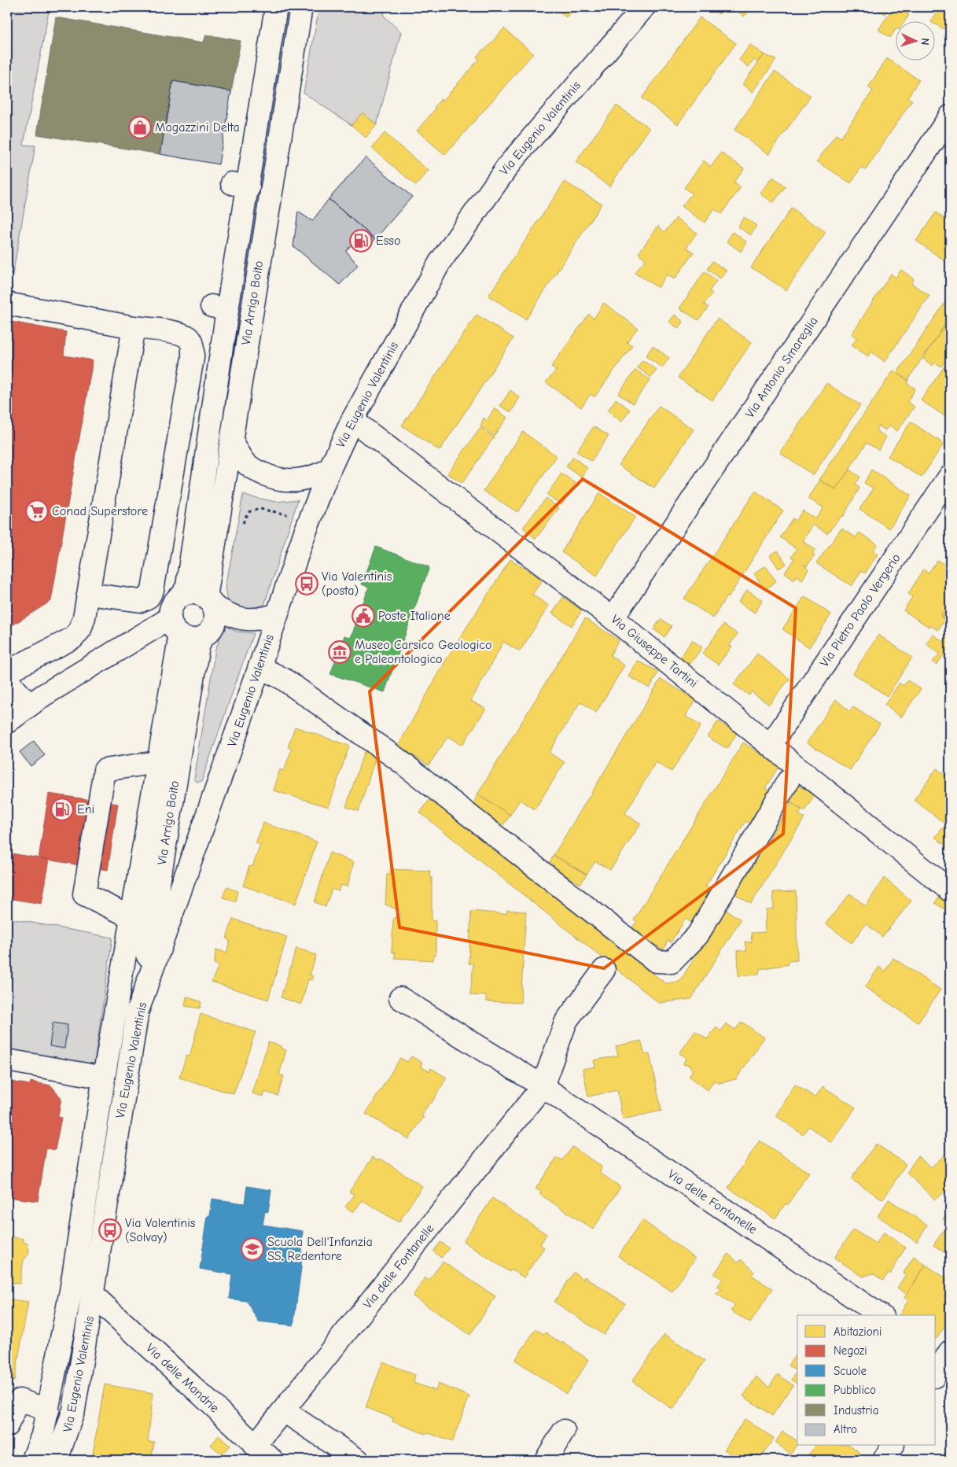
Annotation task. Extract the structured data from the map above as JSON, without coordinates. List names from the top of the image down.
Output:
{
  "streets": {
    "main road": [
      "Via Eugenio Valentinis",
      "Via Arrigo Boito",
      "Via Antonio Smareglia",
      "Via Pietro Paolo Vergerio",
      "Via Giuseppe Tartini",
      "Via delle Fontanelle",
      "Via delle Mandrie"
    ]
  },
  "crossings": [
    ["Via Eugenio Valentinis", "Via Arrigo Boito"],
    ["Via Eugenio Valentinis", "Via Giuseppe Tartini"],
    ["Via Eugenio Valentinis", "Via delle Mandrie"],
    ["Via Antonio Smareglia", "Via Giuseppe Tartini"],
    ["Via Pietro Paolo Vergerio", "Via Giuseppe Tartini"],
    ["Via delle Fontanelle", "Via delle Mandrie"]
  ],
  "places": {
    "shop": ["Magazzini Delta"],
    "fuel station": ["Esso", "Eni"],
    "supermarket": ["Conad Superstore"],
    "bus stop": ["Via Valentinis (posta)", "Via Valentinis (Solvay)"],
    "public building": ["Poste Italiane"],
    "museum": ["Museo Carsico Geologico e Paleontologico"],
    "school or university": ["Scuola Dell'Infanzia SS. Redentore"]
  },
  "legend": [
    "Abitazioni",
    "Negozi",
    "Scuole",
    "Pubblico",
    "Industria",
    "Altro"
  ],
  "north": "right"
}
